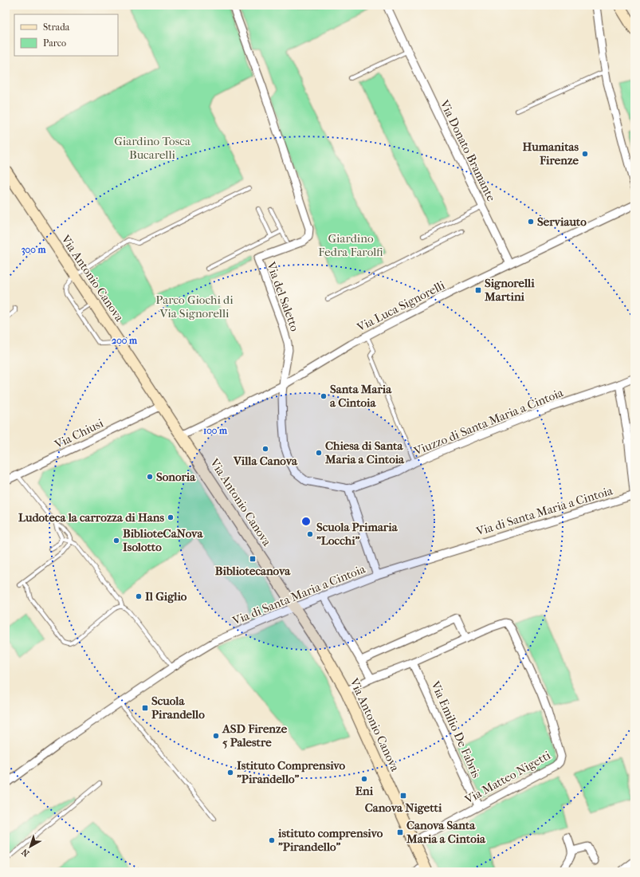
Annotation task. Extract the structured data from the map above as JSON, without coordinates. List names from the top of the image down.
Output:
{
  "streets": {
    "street": [
      "Via Donato Bramante",
      "Via Antonio Canova",
      "Via del Saletto",
      "Via Luca Signorelli",
      "Viuzzo di Santa Maria a Cintoia",
      "Via Chiusi",
      "Via di Santa Maria a Cintoia",
      "Via Emilio De Fabris",
      "Via Matteo Nigetti"
    ]
  },
  "crossings": [
    ["Via Donato Bramante", "Via Luca Signorelli"],
    ["Via Antonio Canova", "Via Luca Signorelli"],
    ["Via Antonio Canova", "Via Chiusi"],
    ["Via Antonio Canova", "Via di Santa Maria a Cintoia"],
    ["Via Antonio Canova", "Via Matteo Nigetti"],
    ["Via del Saletto", "Via Luca Signorelli"],
    ["Via del Saletto", "Viuzzo di Santa Maria a Cintoia"],
    ["Via Emilio De Fabris", "Via Matteo Nigetti"]
  ],
  "parks": ["Giardino Tosca Bucarelli", "Giardino Fedra Farolfi", "Parco Giochi di Via Signorelli"],
  "places": {
    "other": [
      "Humanitas Firenze",
      "Serviauto",
      "Santa Maria a Cintoia",
      "Villa Canova",
      "Chiesa di Santa Maria a Cintoia",
      "Sonoria",
      "Ludoteca la carrozza di Hans",
      "Scuola Primaria \"Locchi\"",
      "BiblioteCaNova Isolotto",
      "Il Giglio",
      "ASD Firenze 5 Palestre",
      "Istituto Comprensivo \"Pirandello\"",
      "Eni",
      "istituto comprensivo \"Pirandello\""
    ],
    "transit": [
      "Signorelli Martini",
      "Bibliotecanova",
      "Scuola Pirandello",
      "Canova Nigetti",
      "Canova Santa Maria a Cintoia"
    ]
  },
  "legend": ["Strada", "Parco"],
  "north": "bottom left",
  "rings": ["300 m", "200 m", "100 m"]
}
